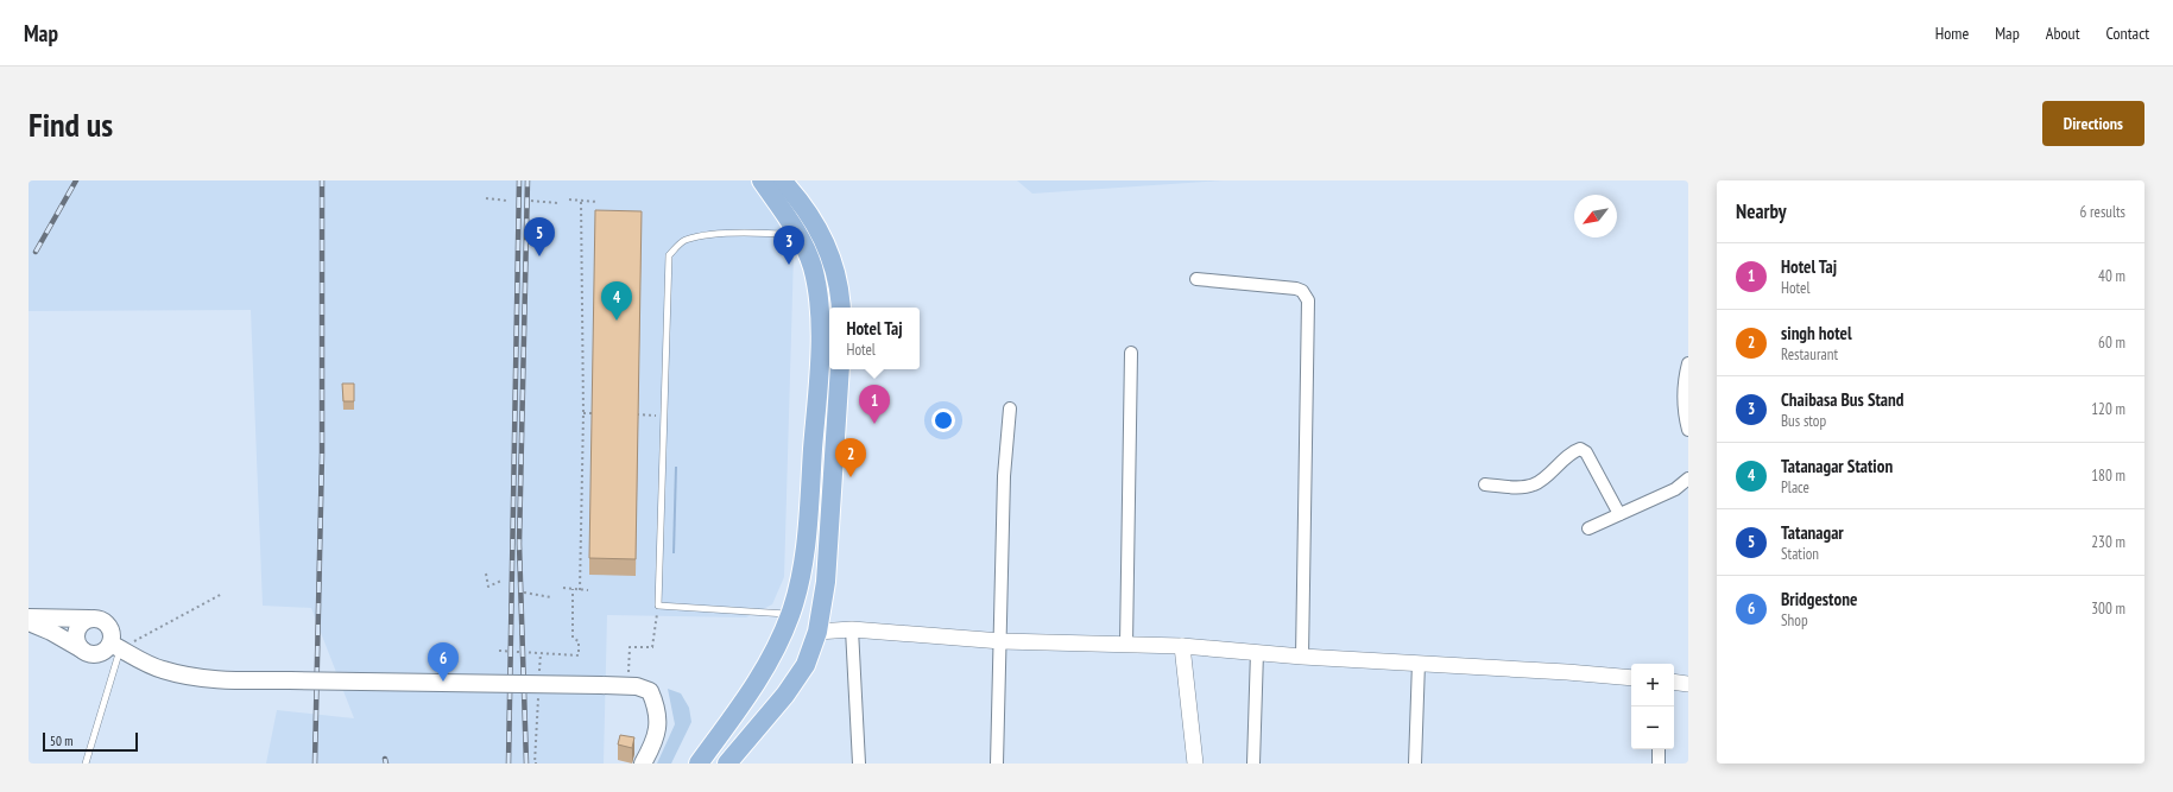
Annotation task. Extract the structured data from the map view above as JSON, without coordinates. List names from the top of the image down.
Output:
{
  "scale_bar": "50 m",
  "north": "bottom left",
  "page": {
    "header": "Map",
    "nav": [
      "Home",
      "Map",
      "About",
      "Contact"
    ],
    "buttons": "Directions",
    "title": "Find us",
    "heading": ["Nearby", "6 results"],
    "pins": [
      "5",
      "3",
      "4",
      "1",
      "2",
      "6"
    ],
    "list": [
      {
        "mark": "1",
        "name": "Hotel Taj",
        "note": "Hotel",
        "value": "40 m"
      },
      {
        "mark": "2",
        "name": "singh hotel",
        "note": "Restaurant",
        "value": "60 m"
      },
      {
        "mark": "3",
        "name": "Chaibasa Bus Stand",
        "note": "Bus stop",
        "value": "120 m"
      },
      {
        "mark": "4",
        "name": "Tatanagar Station",
        "note": "Place",
        "value": "180 m"
      },
      {
        "mark": "5",
        "name": "Tatanagar",
        "note": "Station",
        "value": "230 m"
      },
      {
        "mark": "6",
        "name": "Bridgestone",
        "note": "Shop",
        "value": "300 m"
      }
    ],
    "popup": ["Hotel Taj", "Hotel"],
    "map_buttons": ["+", "−"],
    "scale": "50 m"
  }
}
